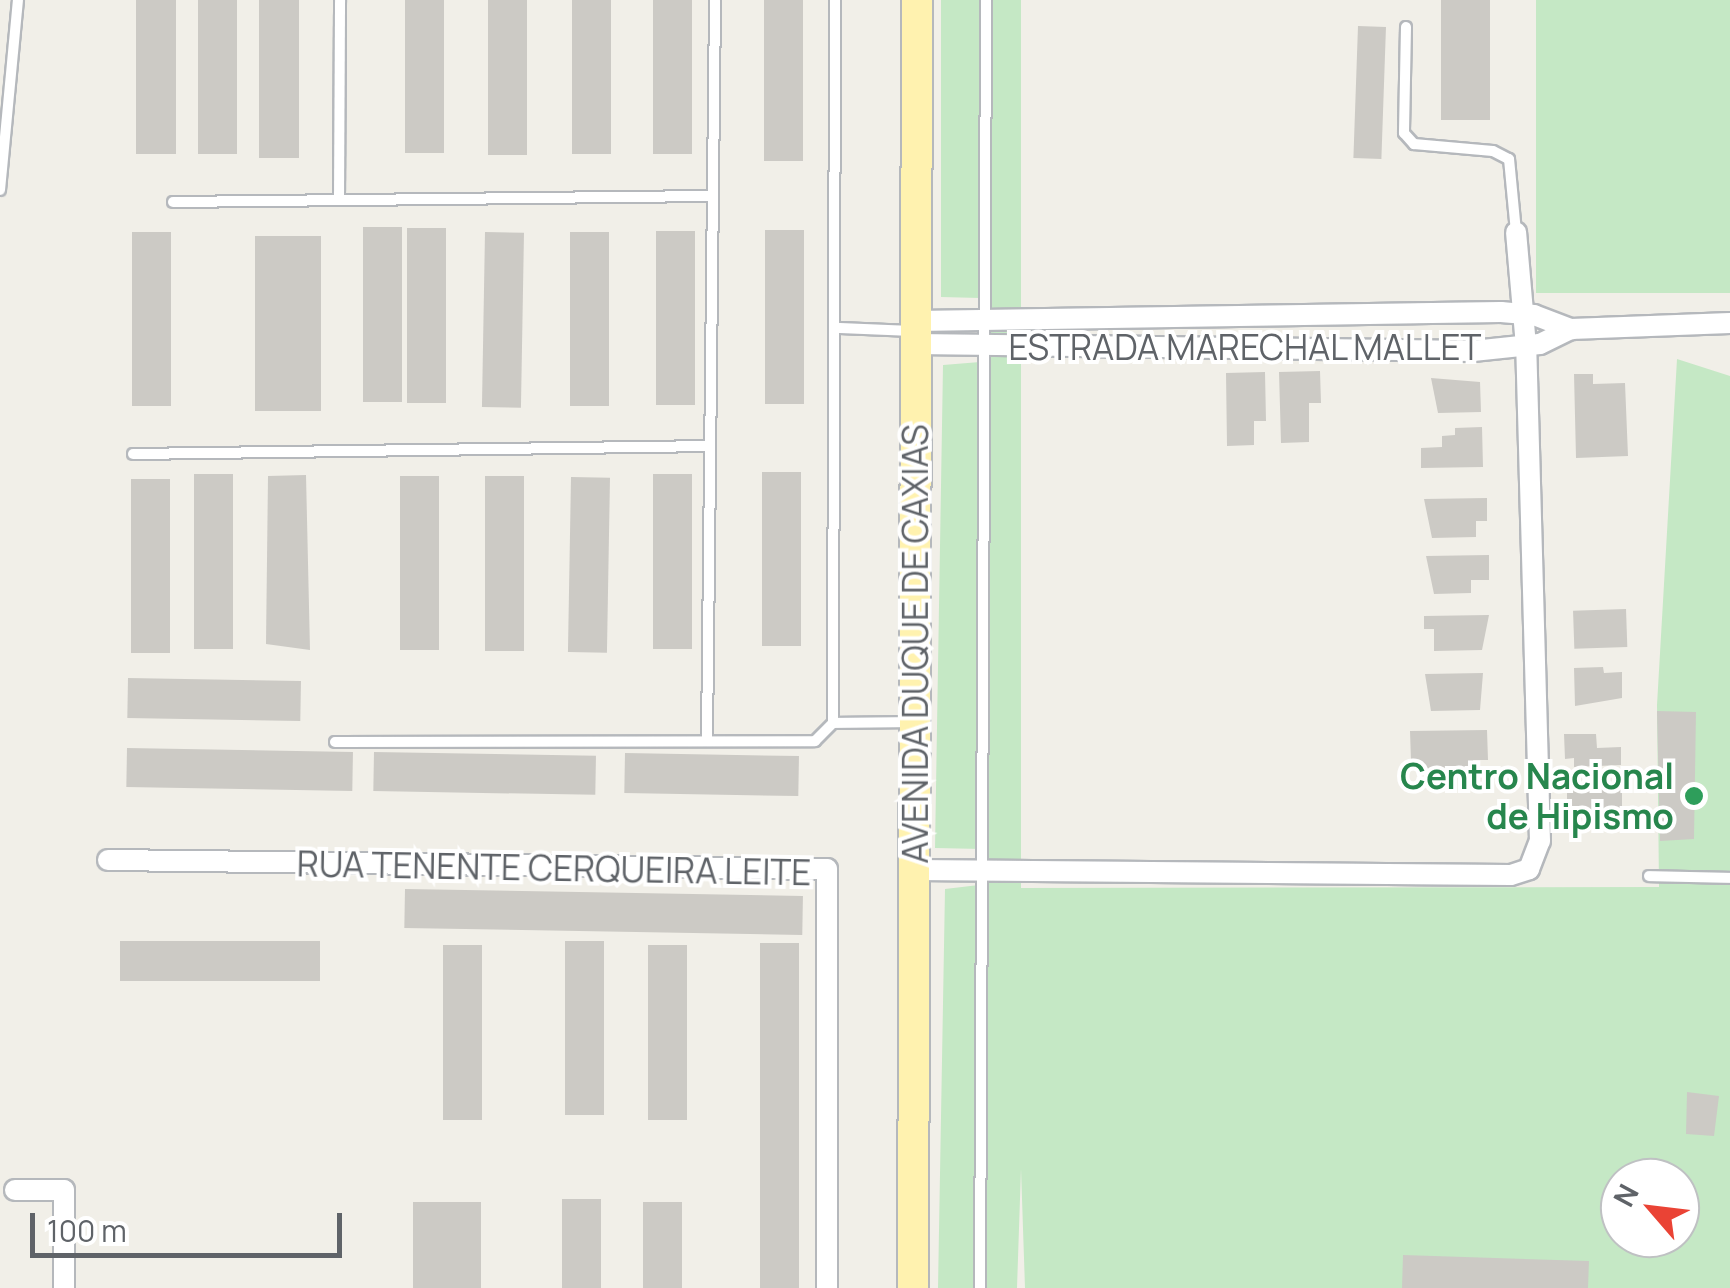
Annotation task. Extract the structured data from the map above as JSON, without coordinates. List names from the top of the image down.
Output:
{
  "streets": {
    "main road": ["AVENIDA DUQUE DE CAXIAS"],
    "street": ["ESTRADA MARECHAL MALLET", "RUA TENENTE CERQUEIRA LEITE"]
  },
  "crossings": [
    ["ESTRADA MARECHAL MALLET", "AVENIDA DUQUE DE CAXIAS"]
  ],
  "places": ["Centro Nacional de Hipismo"],
  "scale_bar": "100 m",
  "north": "top left"
}
